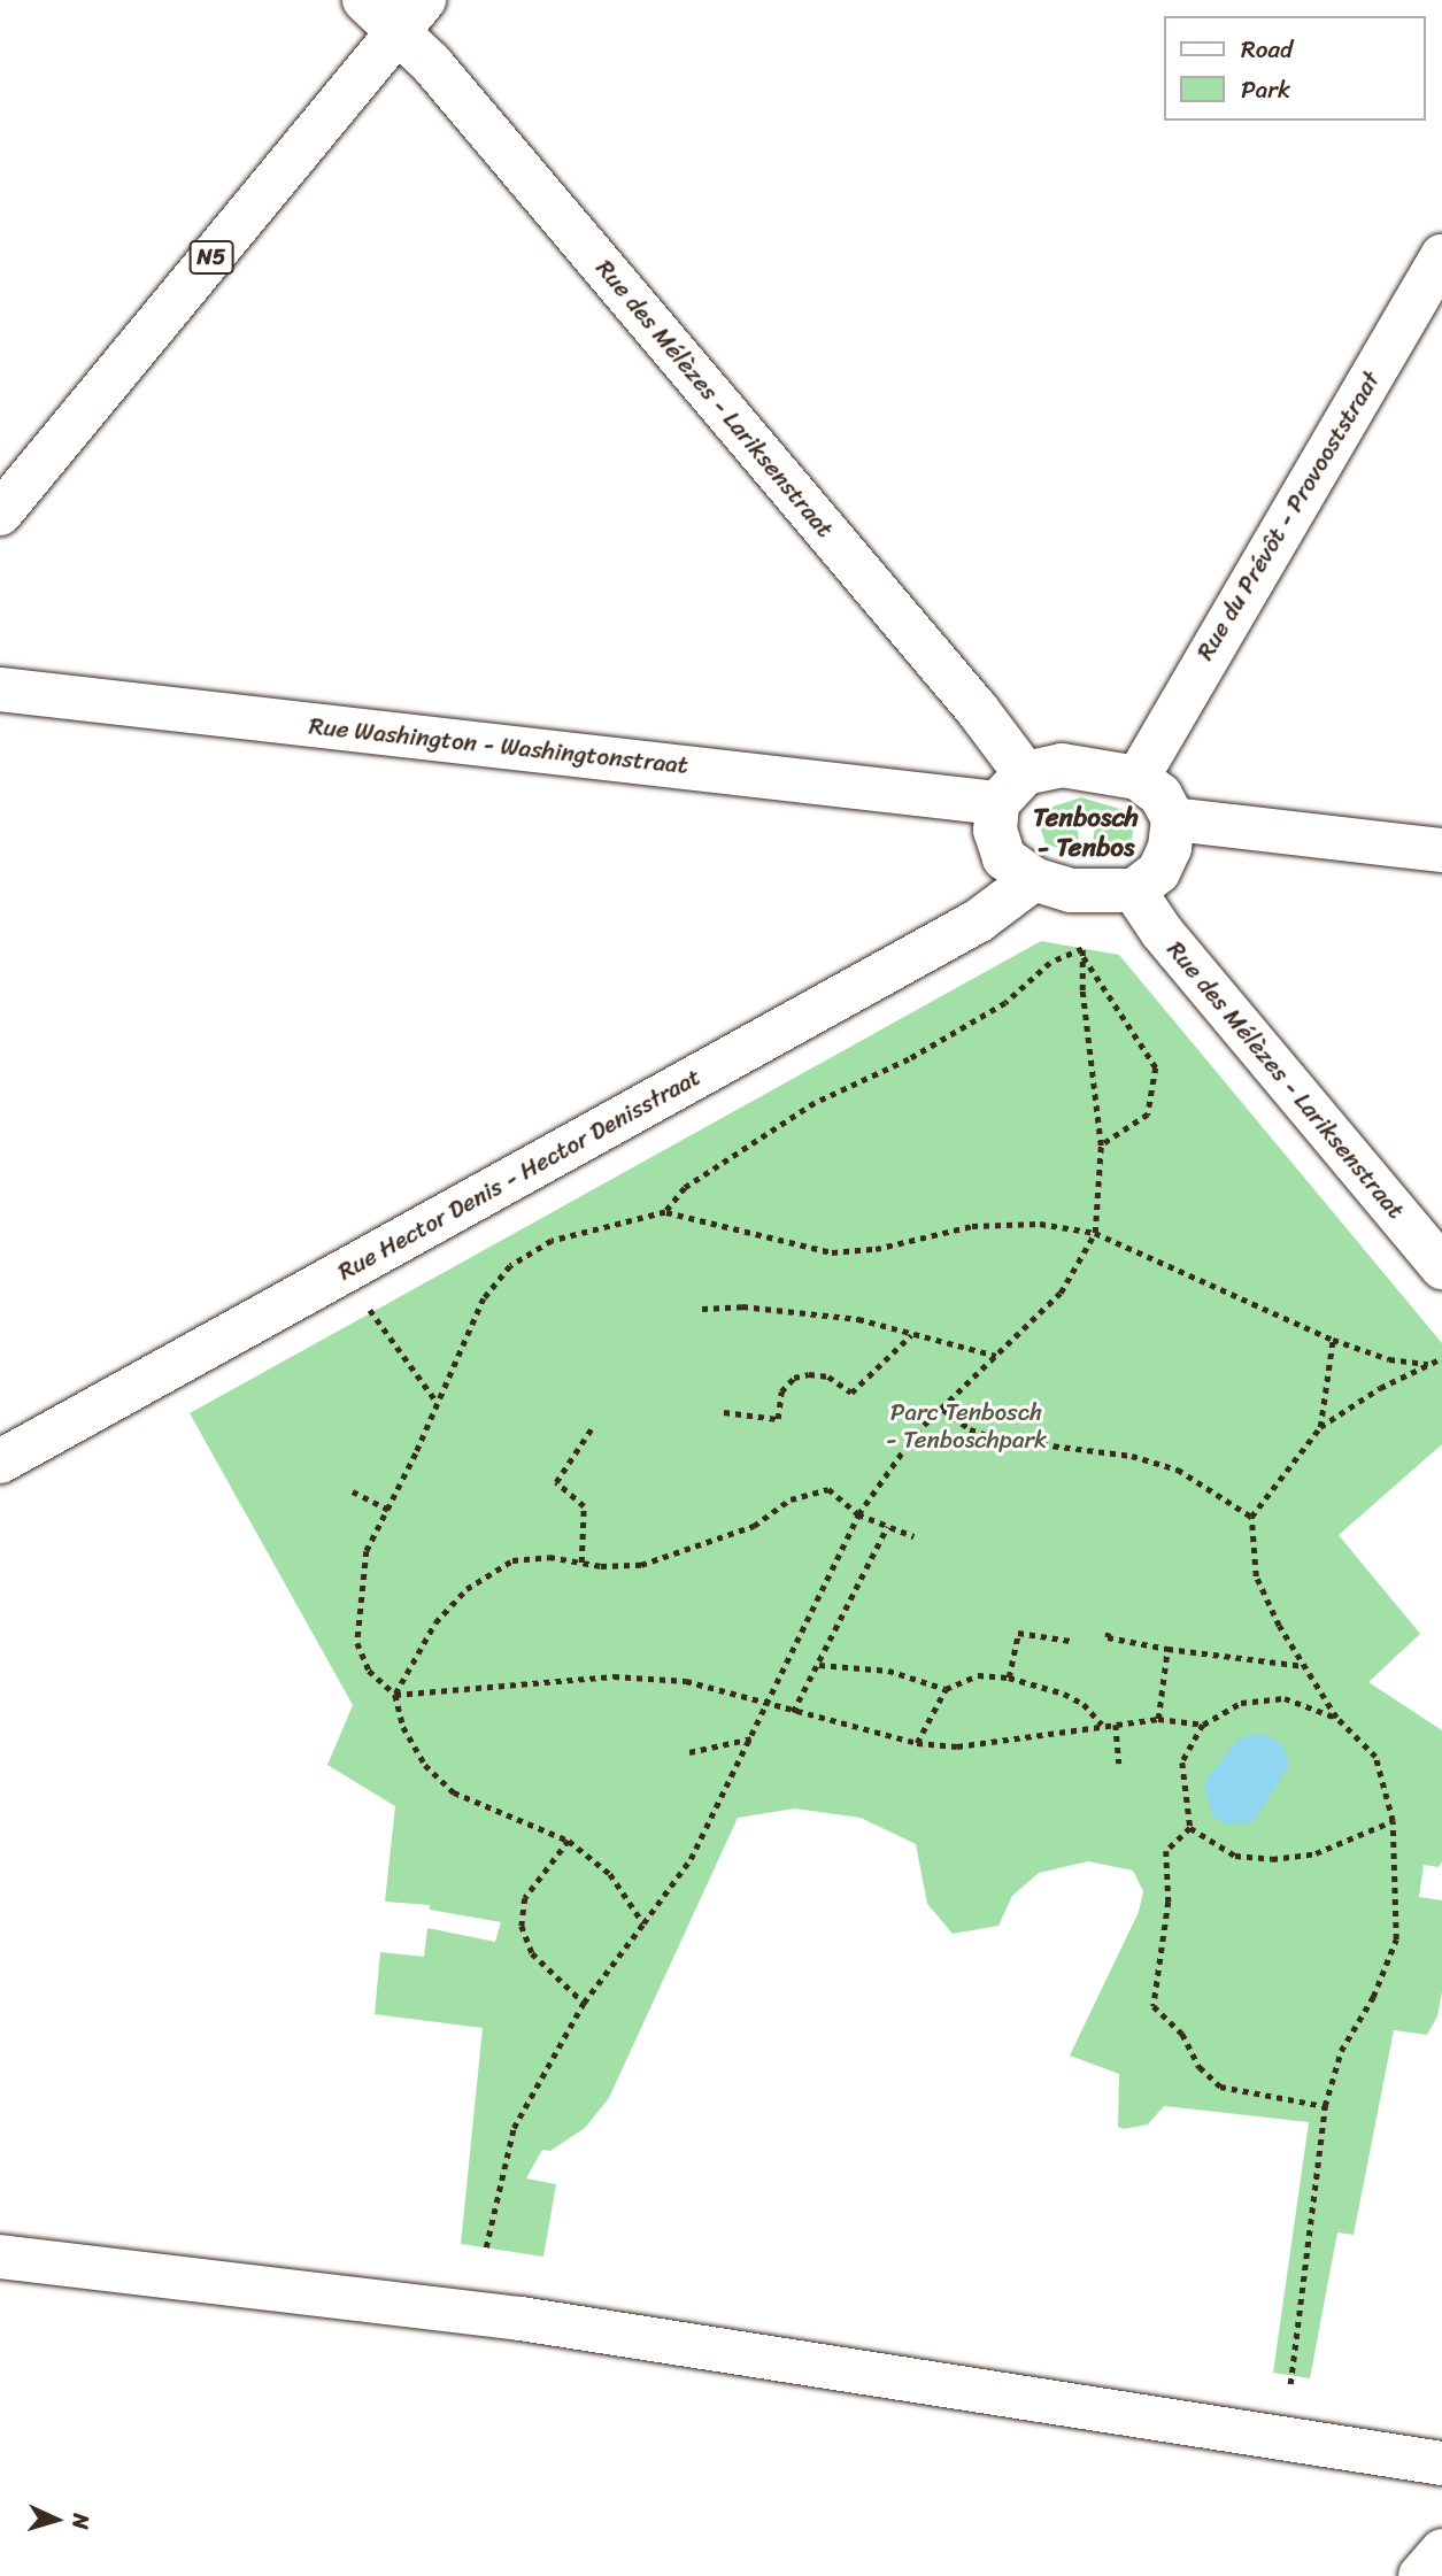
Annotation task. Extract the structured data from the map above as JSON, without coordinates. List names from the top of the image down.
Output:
{
  "streets": {
    "street": [
      "N5",
      "Rue des Mélèzes - Lariksenstraat",
      "Rue du Prévôt - Provooststraat",
      "Rue Washington - Washingtonstraat",
      "Rue Hector Denis - Hector Denisstraat"
    ]
  },
  "crossings": [
    ["N5", "Rue des Mélèzes - Lariksenstraat"],
    ["Rue des Mélèzes - Lariksenstraat", "Rue du Prévôt - Provooststraat"],
    ["Rue des Mélèzes - Lariksenstraat", "Rue Washington - Washingtonstraat"],
    ["Rue des Mélèzes - Lariksenstraat", "Rue Hector Denis - Hector Denisstraat"],
    ["Rue du Prévôt - Provooststraat", "Rue Washington - Washingtonstraat"],
    ["Rue du Prévôt - Provooststraat", "Rue Hector Denis - Hector Denisstraat"],
    ["Rue Washington - Washingtonstraat", "Rue Hector Denis - Hector Denisstraat"]
  ],
  "districts": ["Tenbosch - Tenbos"],
  "parks": ["Parc Tenbosch - Tenboschpark"],
  "legend": ["Road", "Park"],
  "north": "right"
}
